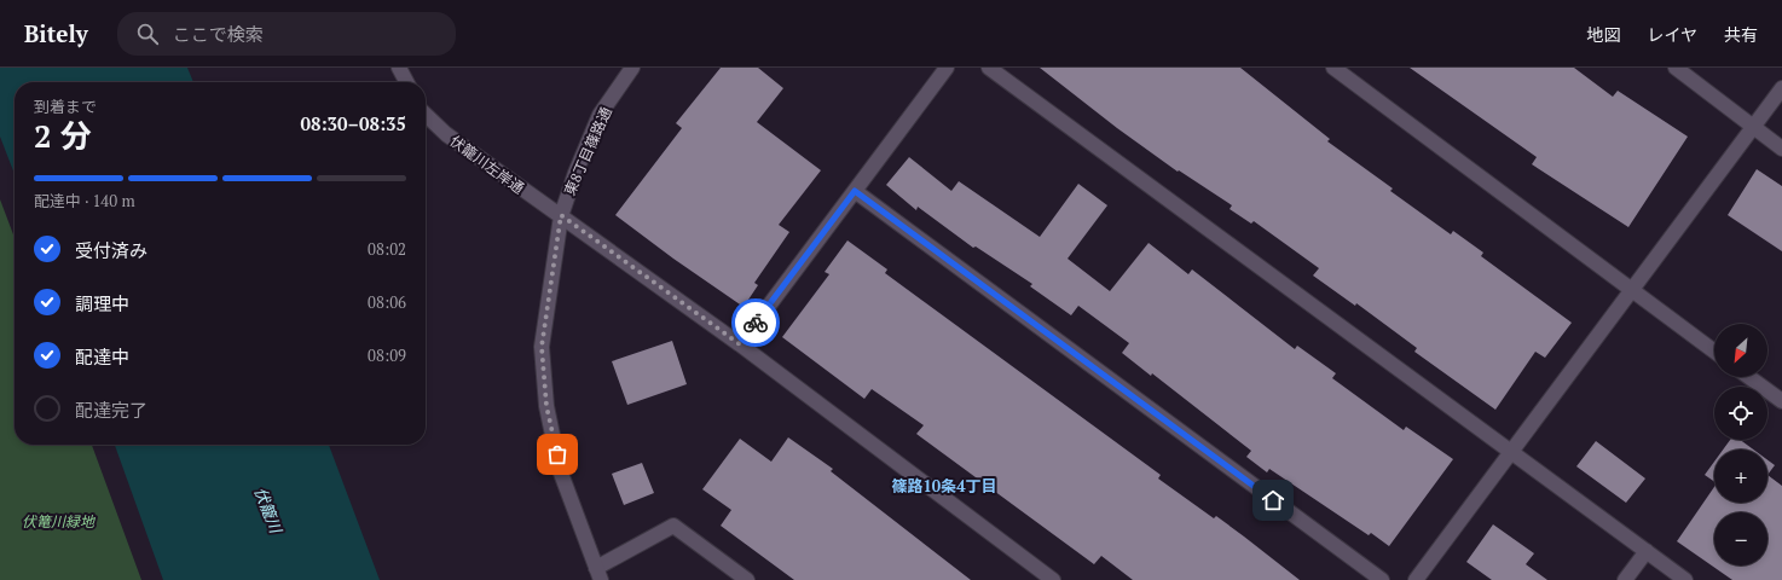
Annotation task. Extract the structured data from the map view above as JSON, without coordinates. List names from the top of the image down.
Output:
{
  "streets": {
    "street": ["東8丁目篠路通", "伏籠川左岸通"]
  },
  "crossings": [
    ["東8丁目篠路通", "伏籠川左岸通"]
  ],
  "districts": ["篠路10条4丁目"],
  "water": ["伏籠川"],
  "parks": ["伏篭川緑地"],
  "north": "bottom left",
  "page": {
    "header": "Bitely",
    "search": "ここで検索",
    "nav": ["地図", "レイヤ", "共有"],
    "heading": ["2 分", "到着まで", "08:30–08:35"],
    "bar": "配達中 · 140 m",
    "list": [
      ["受付済み", "08:02"],
      ["調理中", "08:06"],
      ["配達中", "08:09"],
      "配達完了"
    ],
    "map_buttons": ["+", "−"]
  }
}
